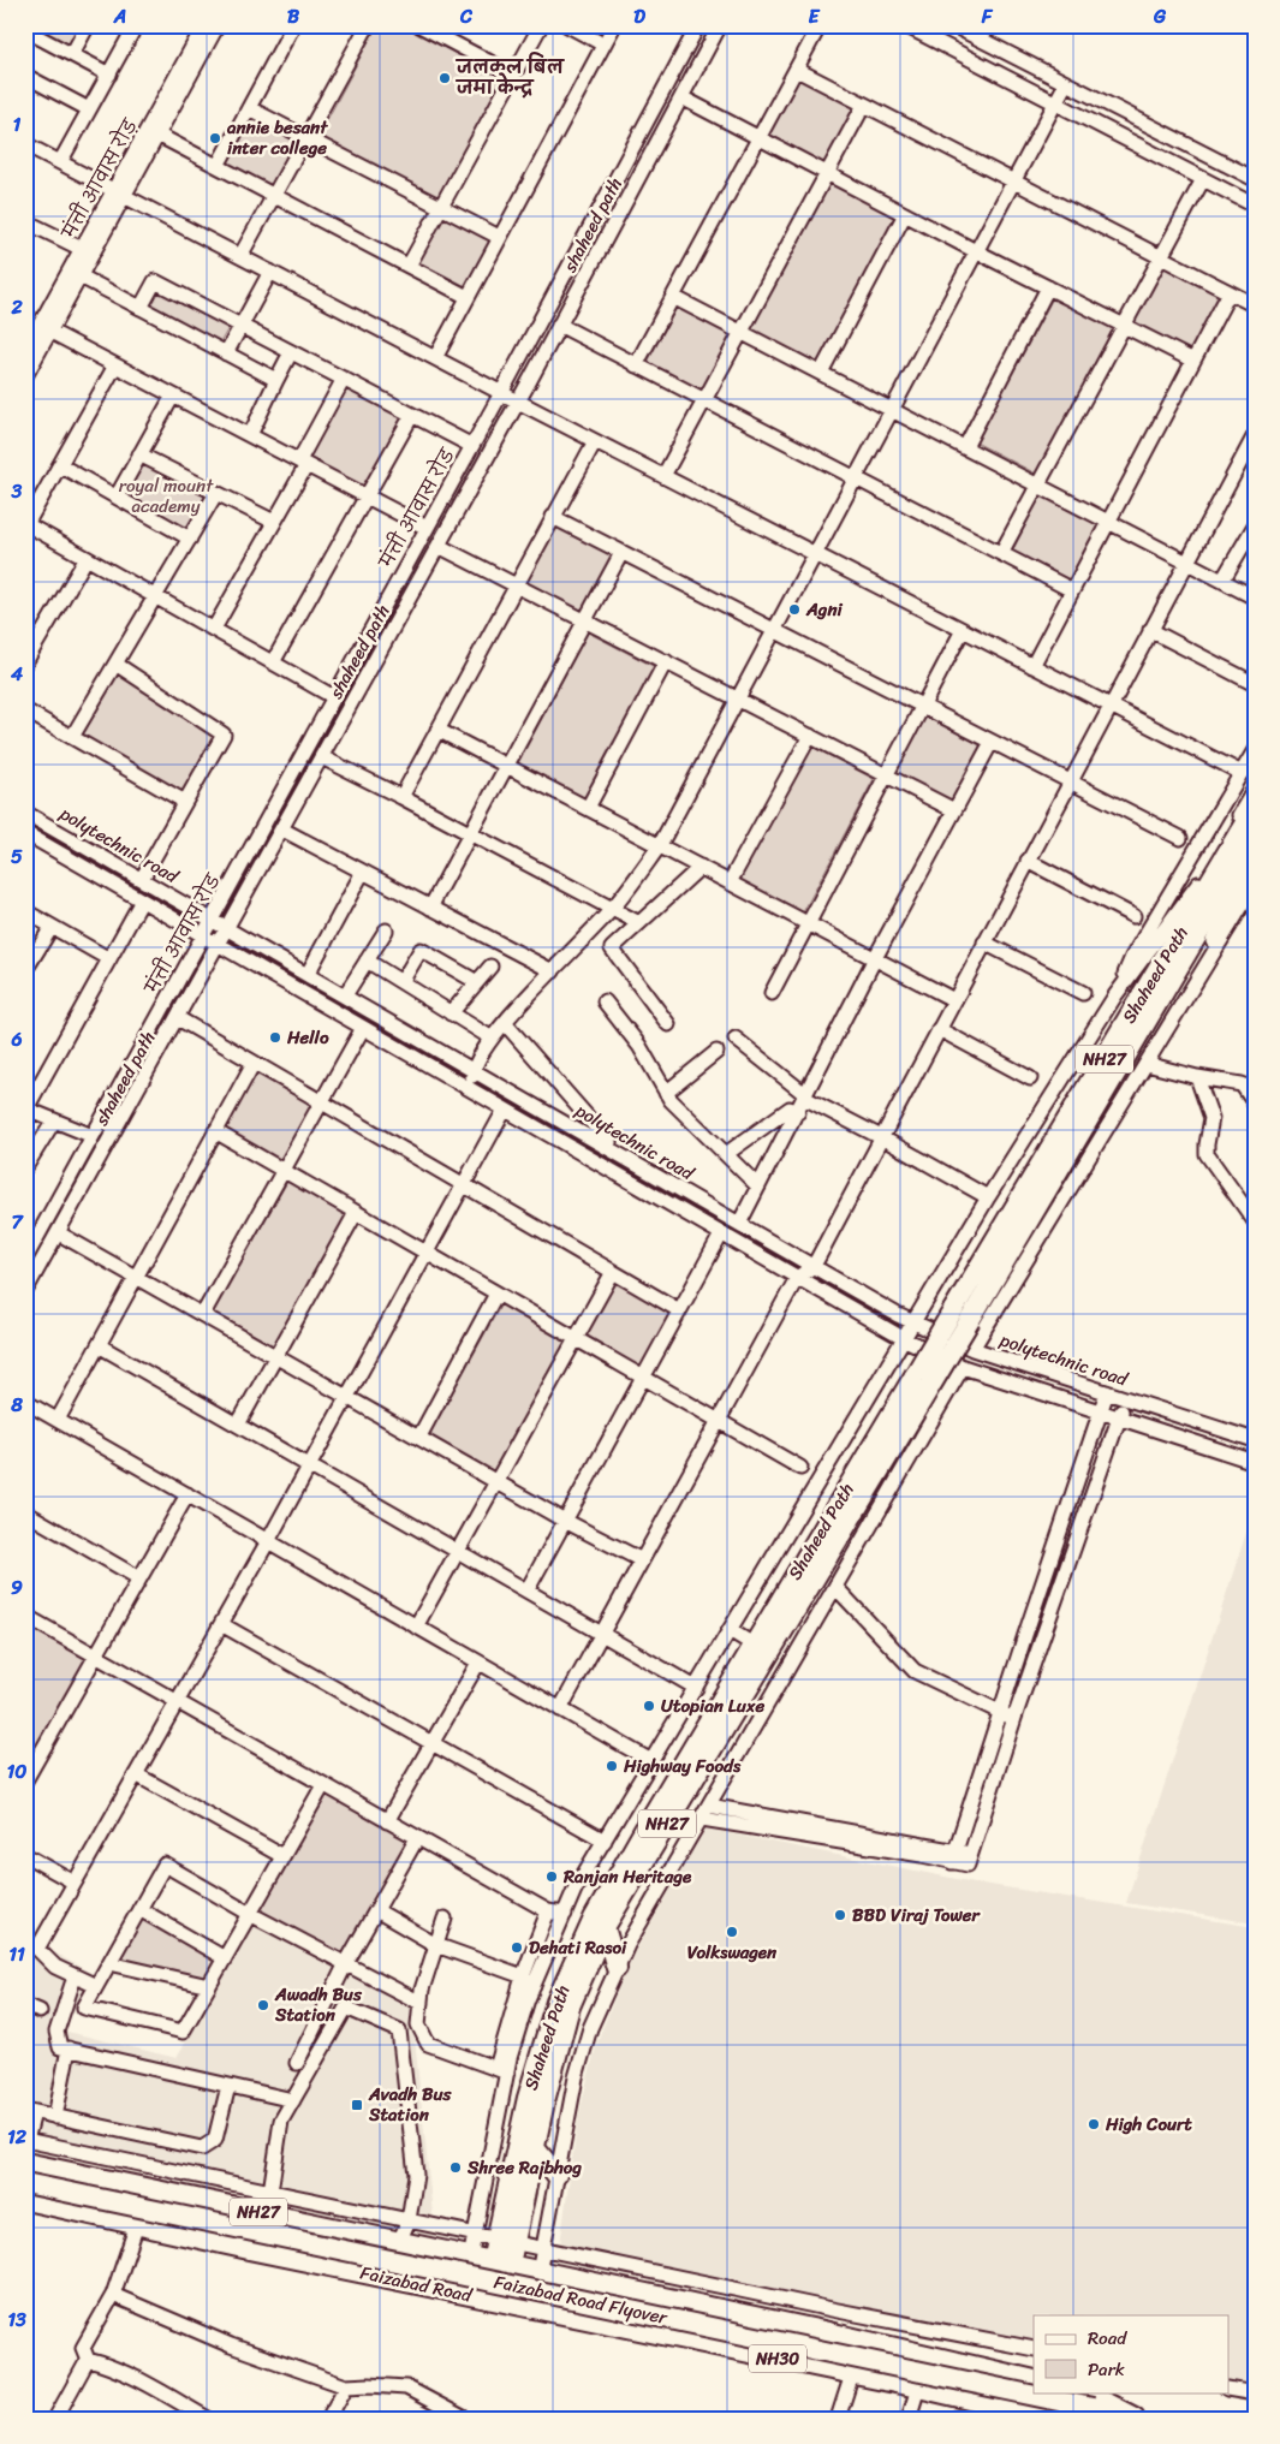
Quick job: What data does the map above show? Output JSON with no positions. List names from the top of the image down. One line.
{"streets":{"highway":["Shaheed Path","NH27","Faizabad Road","Faizabad Road Flyover","NH30"],"street":["मंत्ती आवास रोड़","shaheed path","मंत्ती आवास रोड","polytechnic road"]},"crossings":[["shaheed path","polytechnic road"],["मंत्ती आवास रोड","polytechnic road"],["Shaheed Path","NH27"],["Shaheed Path","Faizabad Road"],["Shaheed Path","NH30"],["NH27","NH30"]],"parks":["royal mount academy"],"places":{"other":["जलकल बिल जमा केन्द्र","annie besant inter college","Agni","Hello","Utopian Luxe","Highway Foods","Ranjan Heritage","BBD Viraj Tower","Volkswagen","Dehati Rasoi","Awadh Bus Station","High Court","Shree Rajbhog"],"transit":["Avadh Bus Station"]},"legend":["Road","Park"],"grid":{"columns":["A","B","C","D","E","F","G"],"rows":["1","2","3","4","5","6","7","8","9","10","11","12","13"]}}
